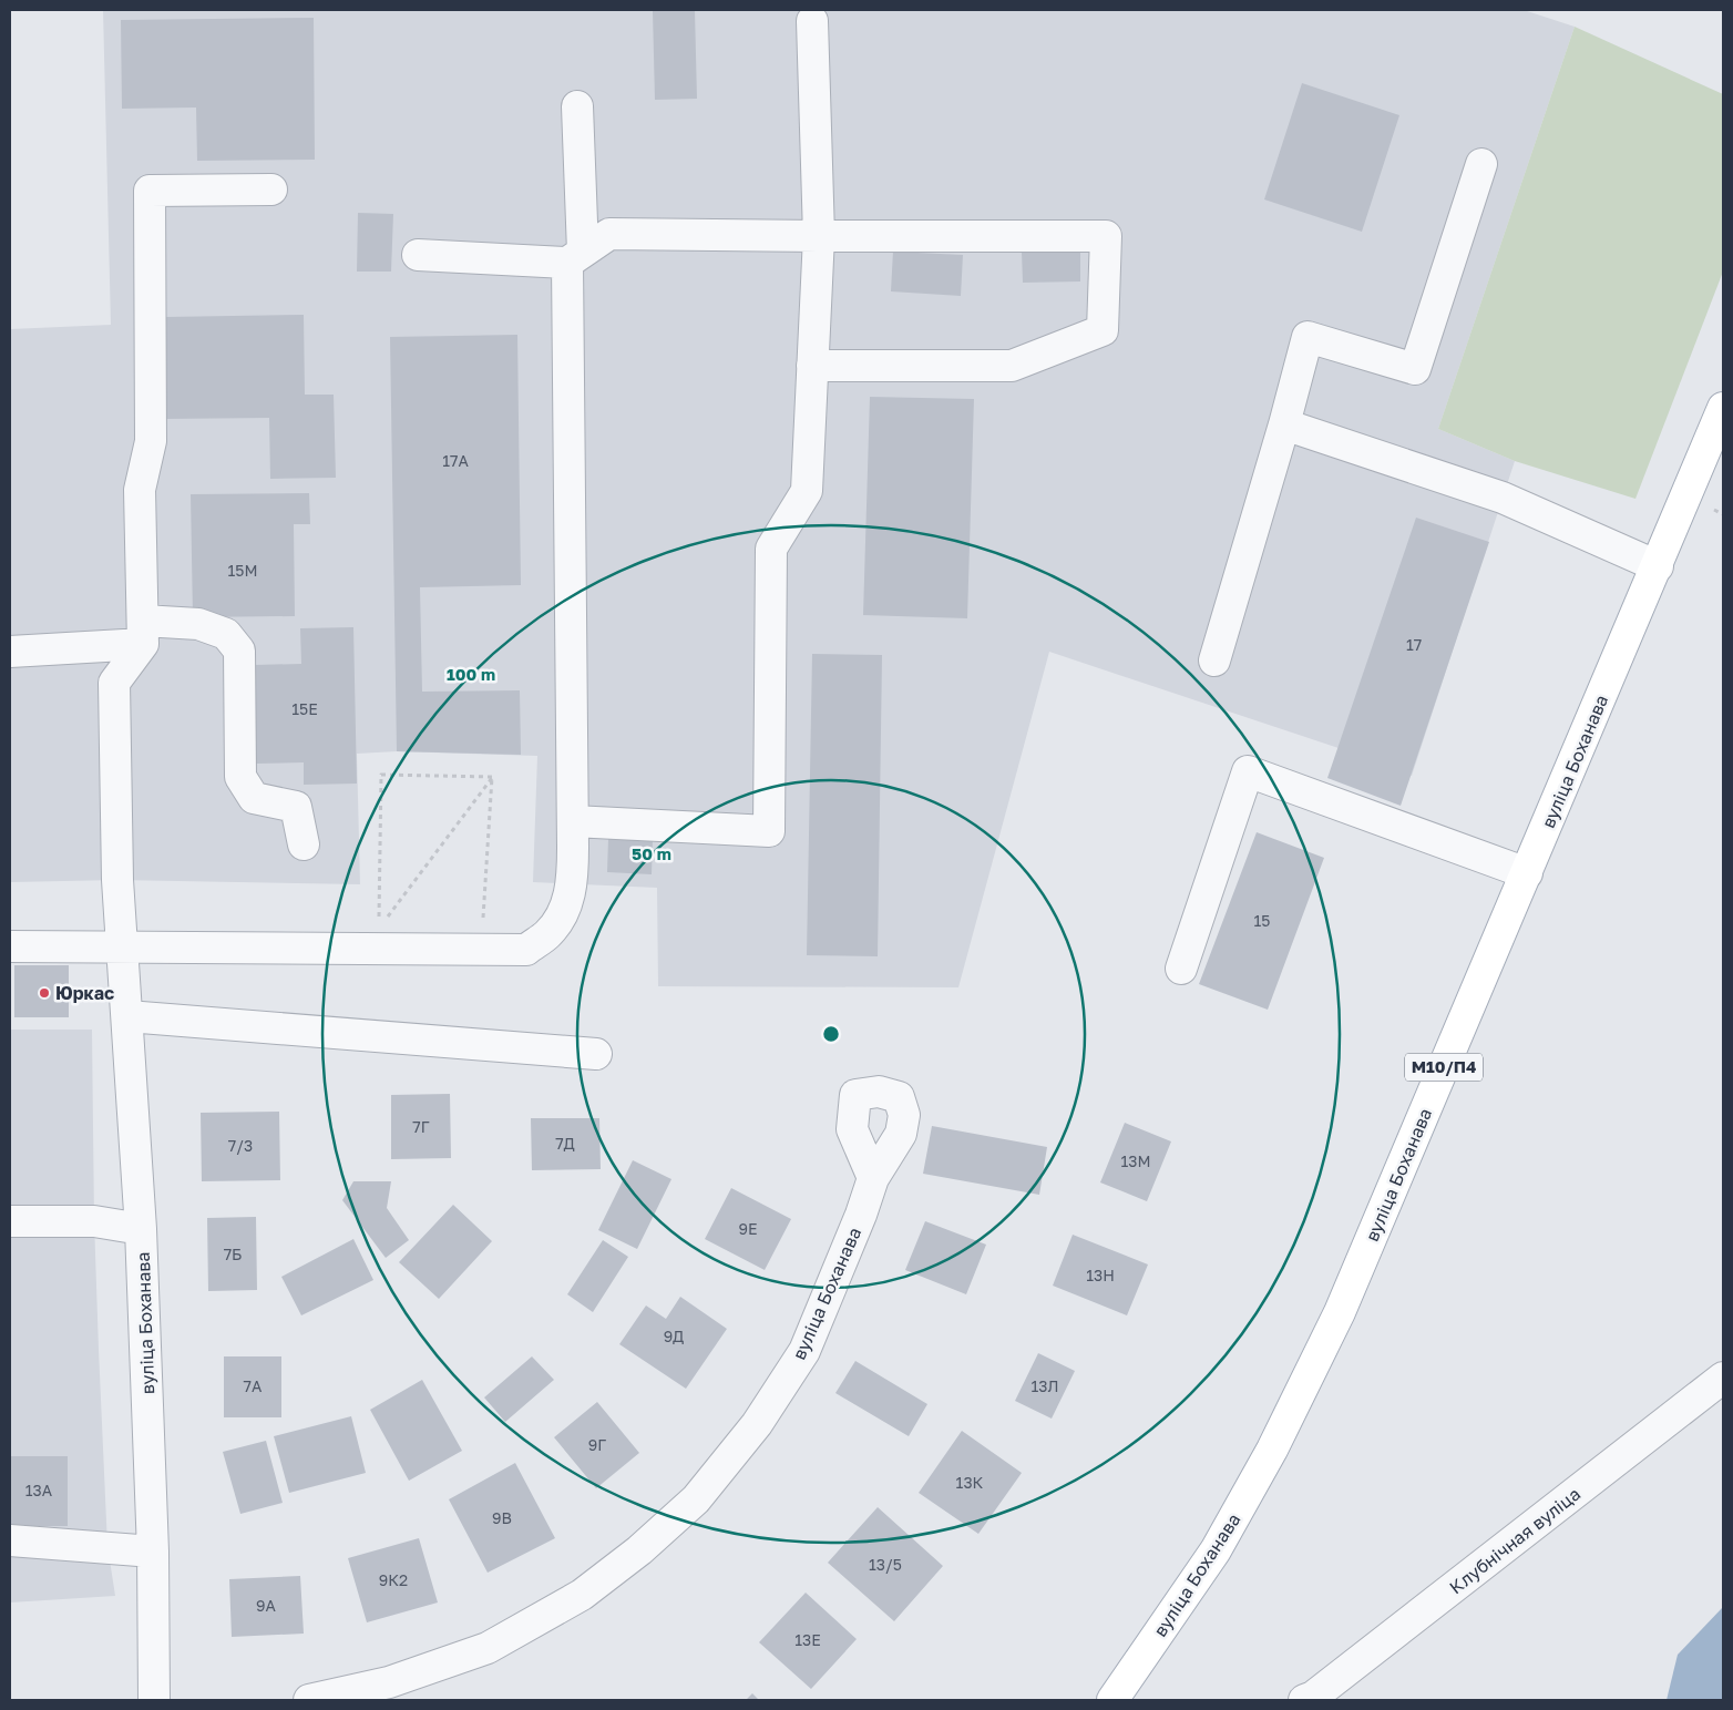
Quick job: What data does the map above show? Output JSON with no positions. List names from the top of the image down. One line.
{"streets":{"main road":["вуліца Боханава","М10/П4"],"street":["Клубнічная вуліца"]},"places":["Юркас"],"house_numbers":["17А","15М","17","15Е","15","7Г","7Д","7/3","13М","9Е","7Б","13Н","9Д","7А","13Л","9Г","13К","13А","9В","13/5","9К2","9А","13Е"],"rings":["100 m","50 m"]}
